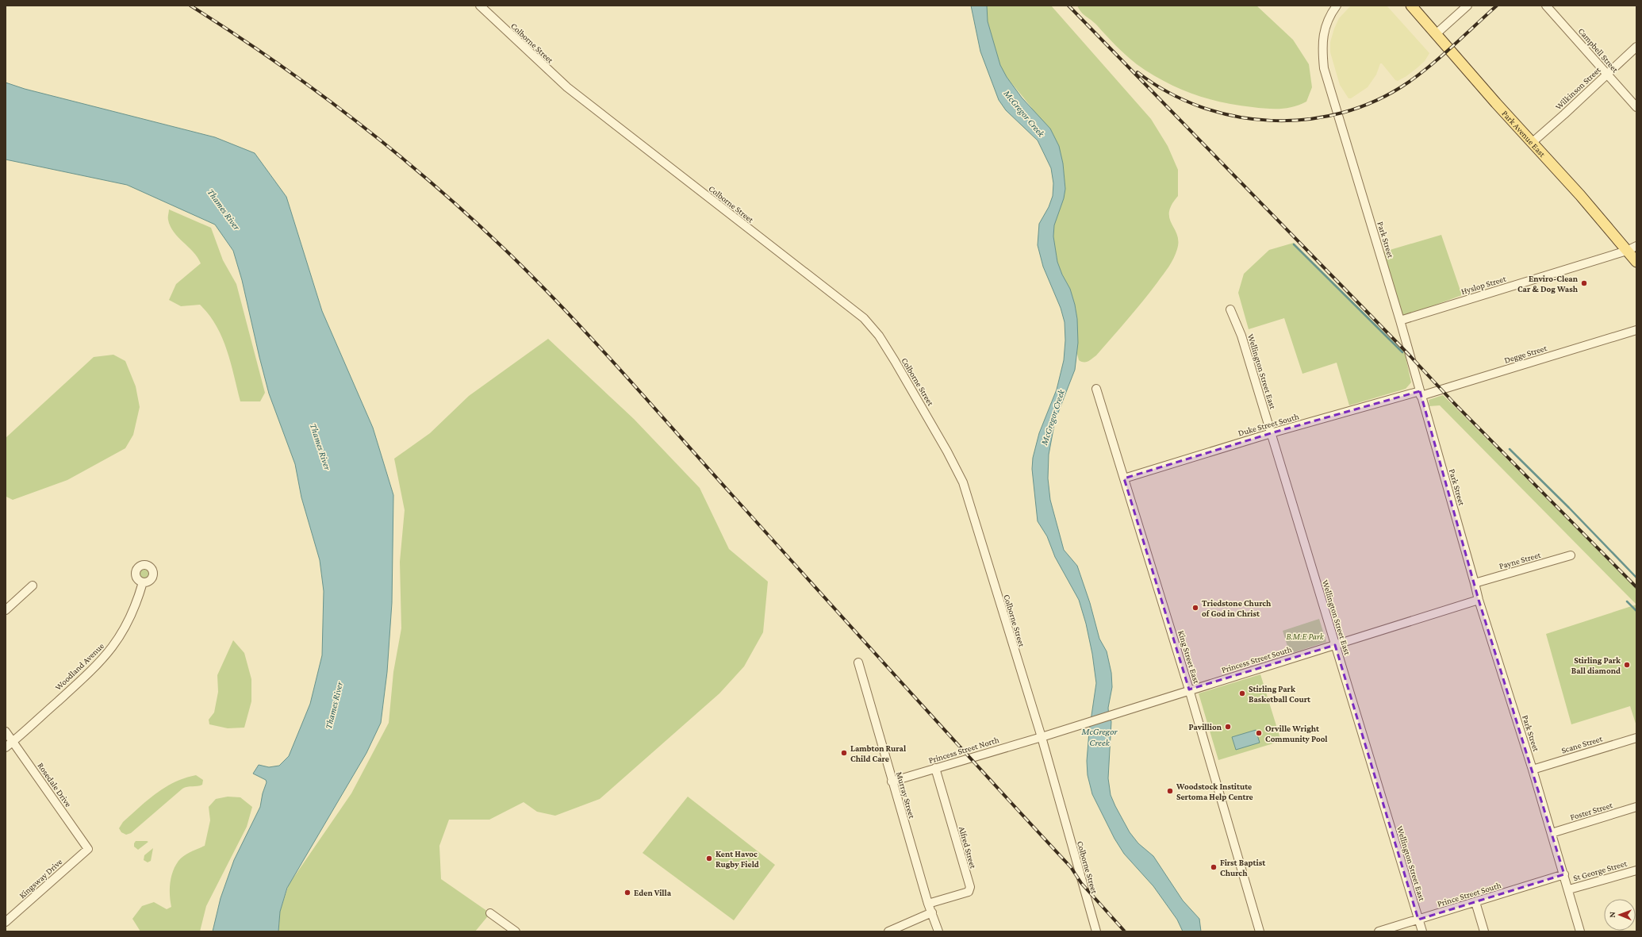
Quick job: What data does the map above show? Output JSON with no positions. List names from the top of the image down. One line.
{"streets":{"main road":["Park Avenue East"],"street":["Colborne Street","Campbell Street","Wilkinson Street","Park Street","Hyslop Street","Degge Street","Wellington Street East","Duke Street South","Payne Street","King Street East","Princess Street South","Woodland Avenue","Scane Street","Princess Street North","Rosedale Drive","Murray Street","Foster Street","Alfred Street","St George Street","Kingsway Drive","Prince Street South"]},"crossings":[["Colborne Street","Princess Street South"],["Colborne Street","Princess Street North"],["Campbell Street","Wilkinson Street"],["Wilkinson Street","Park Avenue East"],["Park Avenue East","Hyslop Street"],["Park Street","Hyslop Street"],["Park Street","Degge Street"],["Park Street","Duke Street South"],["Park Street","Payne Street"],["Park Street","Princess Street South"],["Park Street","Scane Street"],["Park Street","Foster Street"],["Park Street","St George Street"],["Park Street","Prince Street South"],["Degge Street","Duke Street South"],["Wellington Street East","Duke Street South"],["Wellington Street East","Princess Street South"],["Wellington Street East","Prince Street South"],["Duke Street South","King Street East"],["King Street East","Princess Street South"],["Princess Street South","Princess Street North"],["Woodland Avenue","Rosedale Drive"],["Princess Street North","Murray Street"],["Princess Street North","Alfred Street"],["Rosedale Drive","Kingsway Drive"],["Murray Street","Alfred Street"]],"water":["McGregor Creek","Thames River"],"parks":["B.M.E Park"],"places":["Enviro-Clean Car & Dog Wash","Triedstone Church of God in Christ","Stirling Park Ball diamond","Stirling Park Basketball Court","Pavillion","Orville Wright Community Pool","Lambton Rural Child Care","Woodstock Institute Sertoma Help Centre","Kent Havoc Rugby Field","First Baptist Church","Eden Villa"],"north":"left"}
